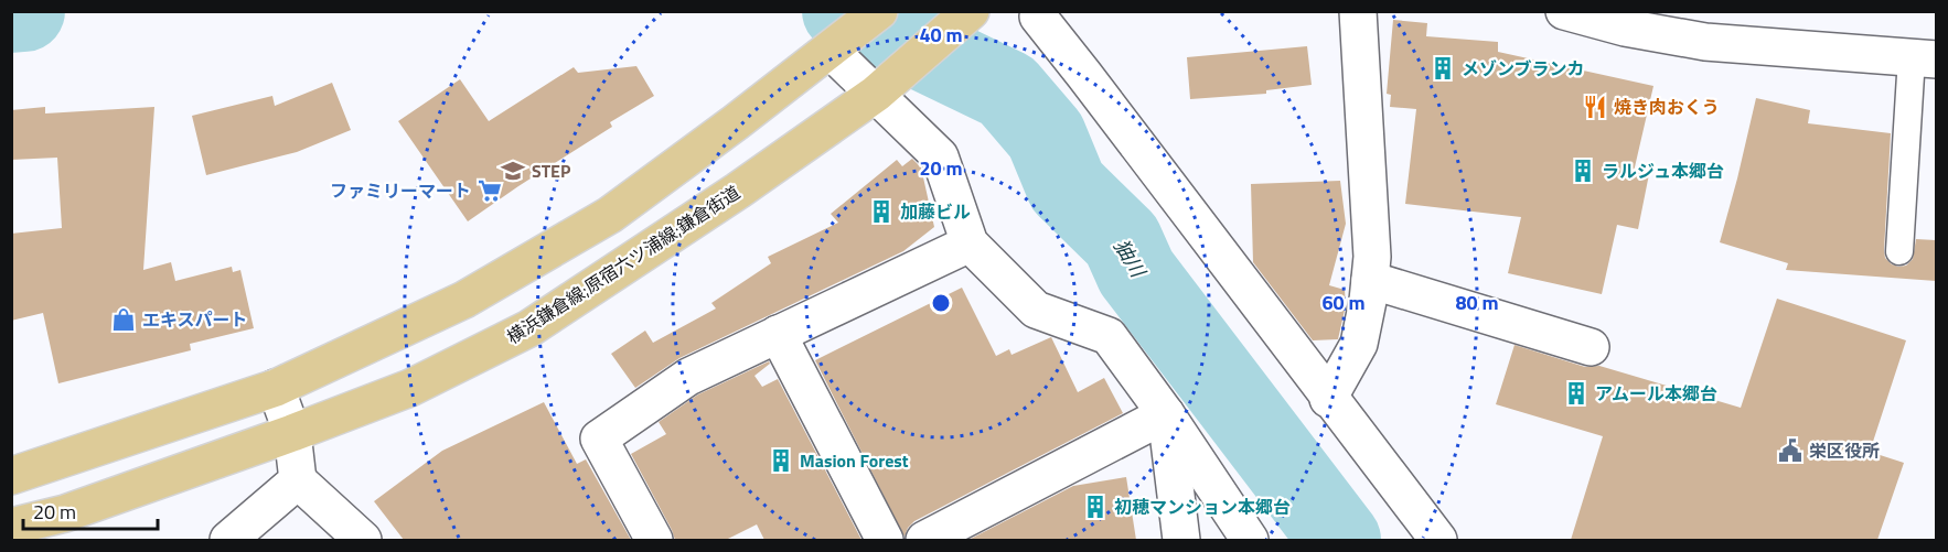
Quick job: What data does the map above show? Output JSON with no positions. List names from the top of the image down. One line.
{"streets":{"main road":["横浜鎌倉線;原宿六ツ浦線;鎌倉街道"]},"water":["㹨川"],"places":{"building":["メゾンブランカ","ラルジュ本郷台","加藤ビル","アムール本郷台","Masion Forest","初穂マンション本郷台"],"restaurant":["焼き肉おくう"],"school or university":["STEP"],"supermarket":["ファミリーマート"],"shop":["エキスパート"],"public building":["栄区役所"]},"scale_bar":"20 m","rings":["40 m","20 m","60 m","80 m"]}
